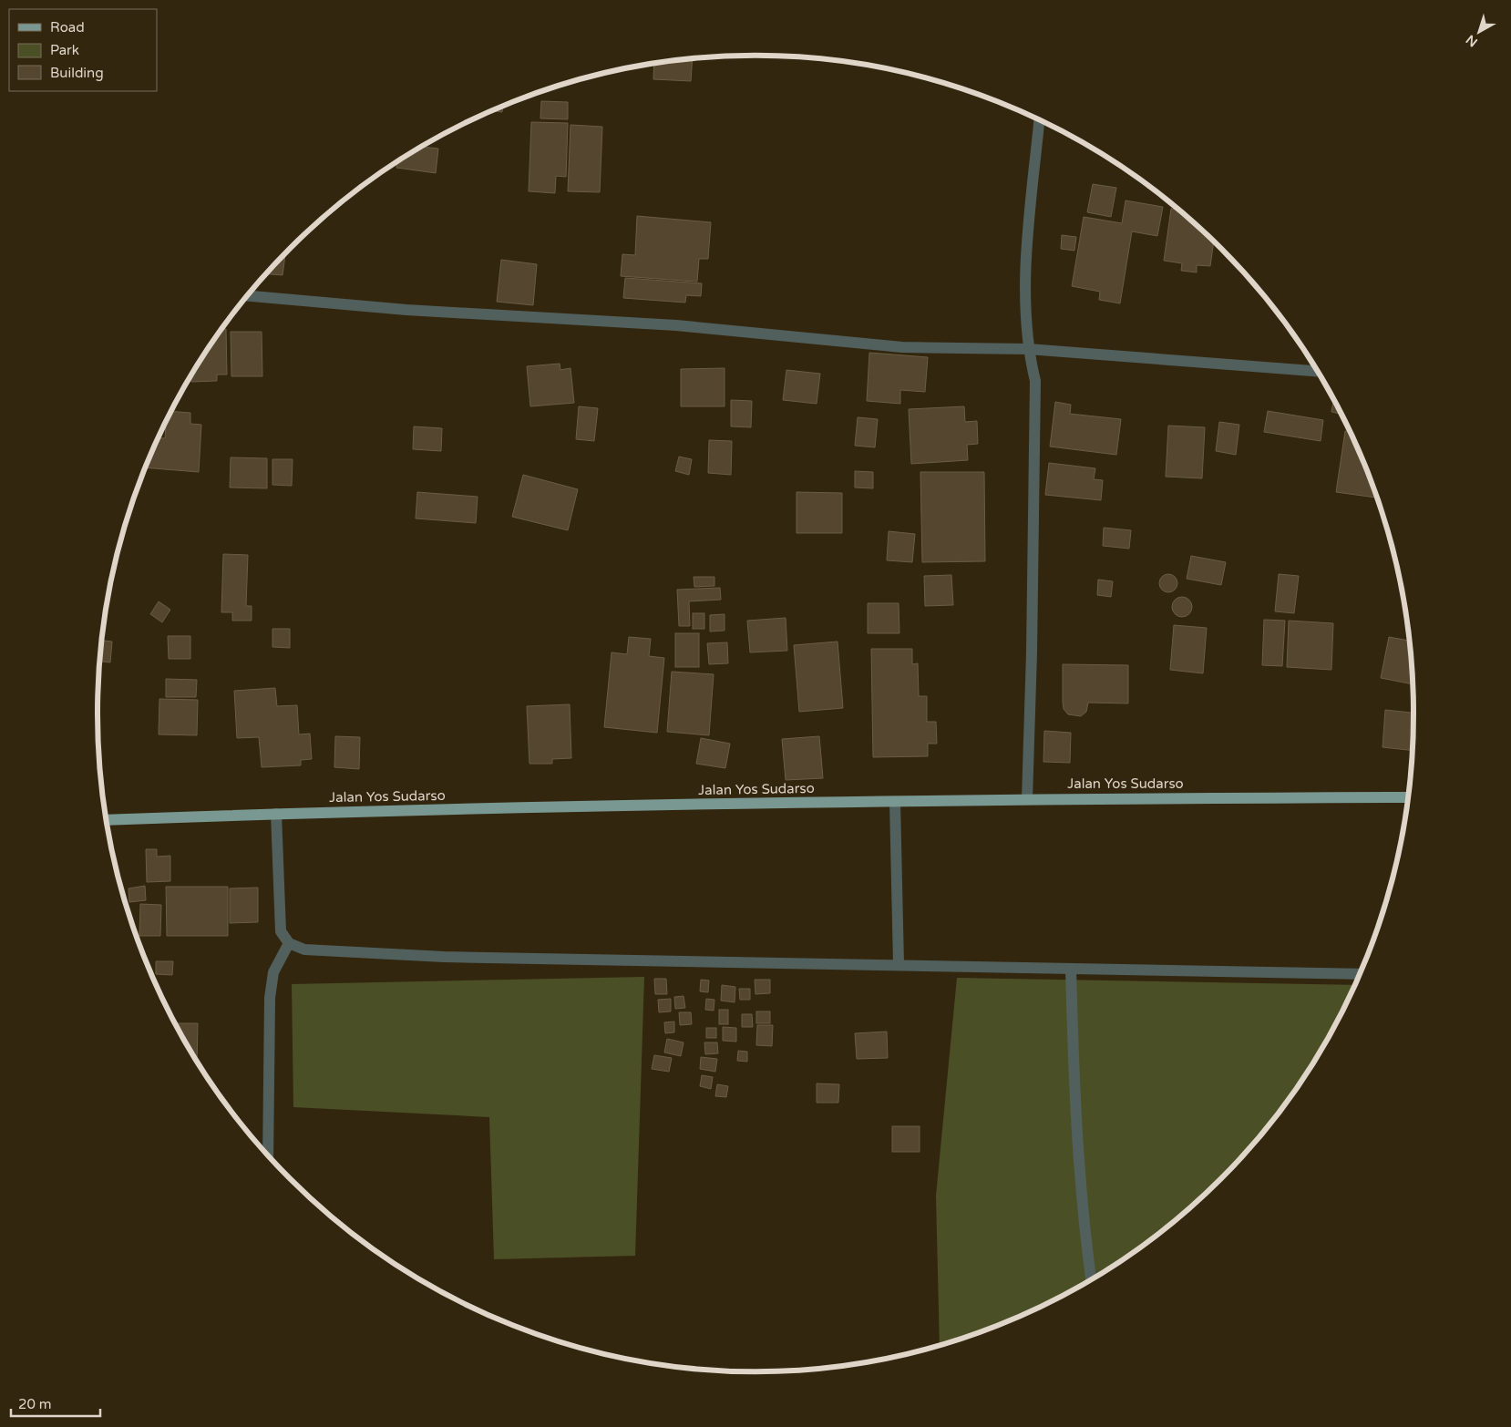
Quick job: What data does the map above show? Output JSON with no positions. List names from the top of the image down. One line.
{"streets":{"main road":["Jalan Yos Sudarso"]},"legend":["Road","Park","Building"],"scale_bar":"20 m","north":"bottom left"}
